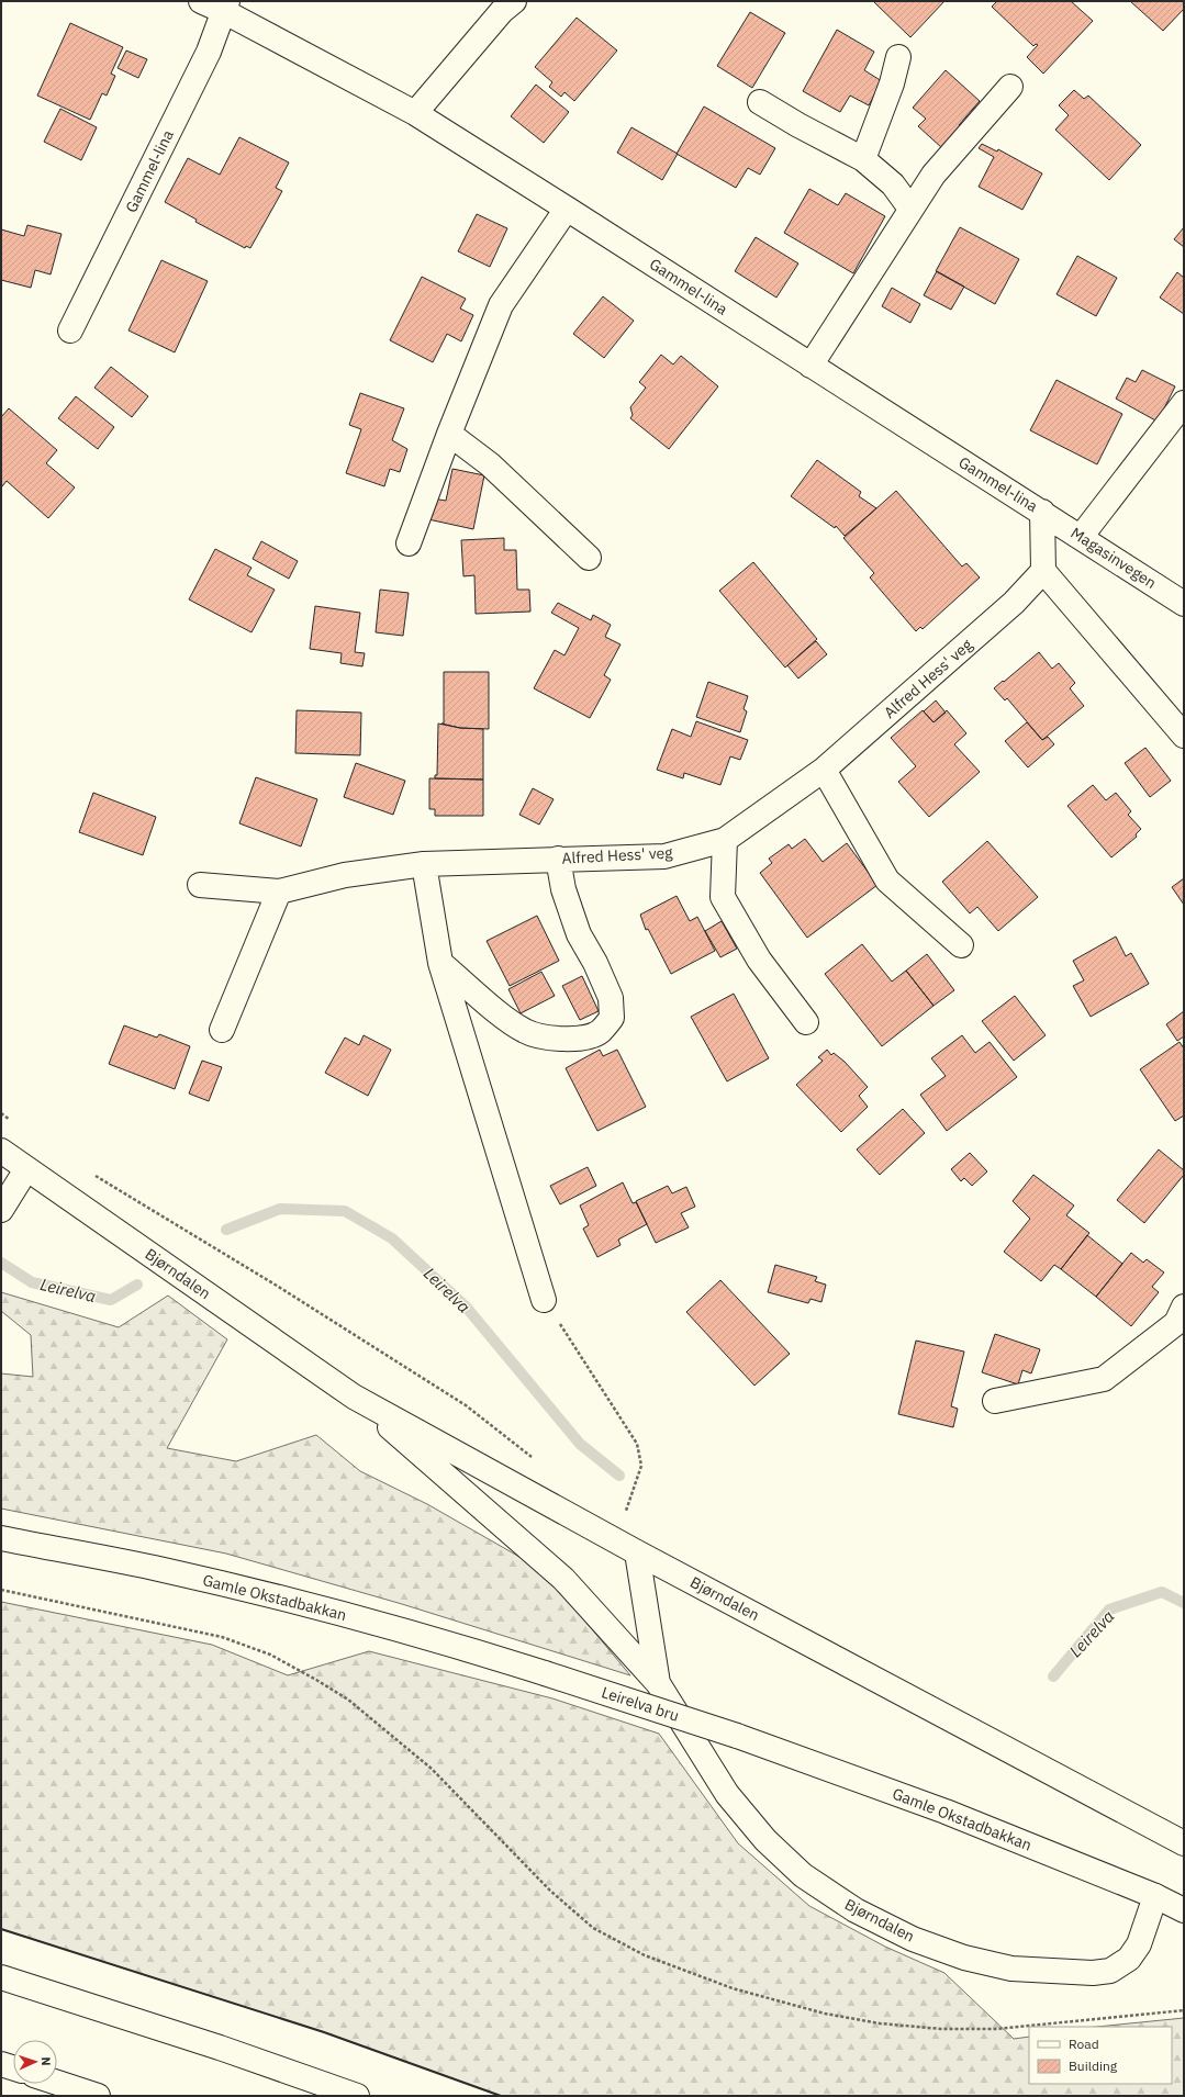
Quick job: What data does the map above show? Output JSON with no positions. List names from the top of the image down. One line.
{"streets":{"main road":["Gammel-lina","Magasinvegen","Alfred Hess' veg","Bjørndalen","Gamle Okstadbakkan","Leirelva bru"]},"crossings":[["Gammel-lina","Magasinvegen"],["Gammel-lina","Alfred Hess' veg"],["Bjørndalen","Gamle Okstadbakkan"],["Gamle Okstadbakkan","Leirelva bru"]],"water":["Leirelva"],"legend":["Road","Building"],"north":"right"}
